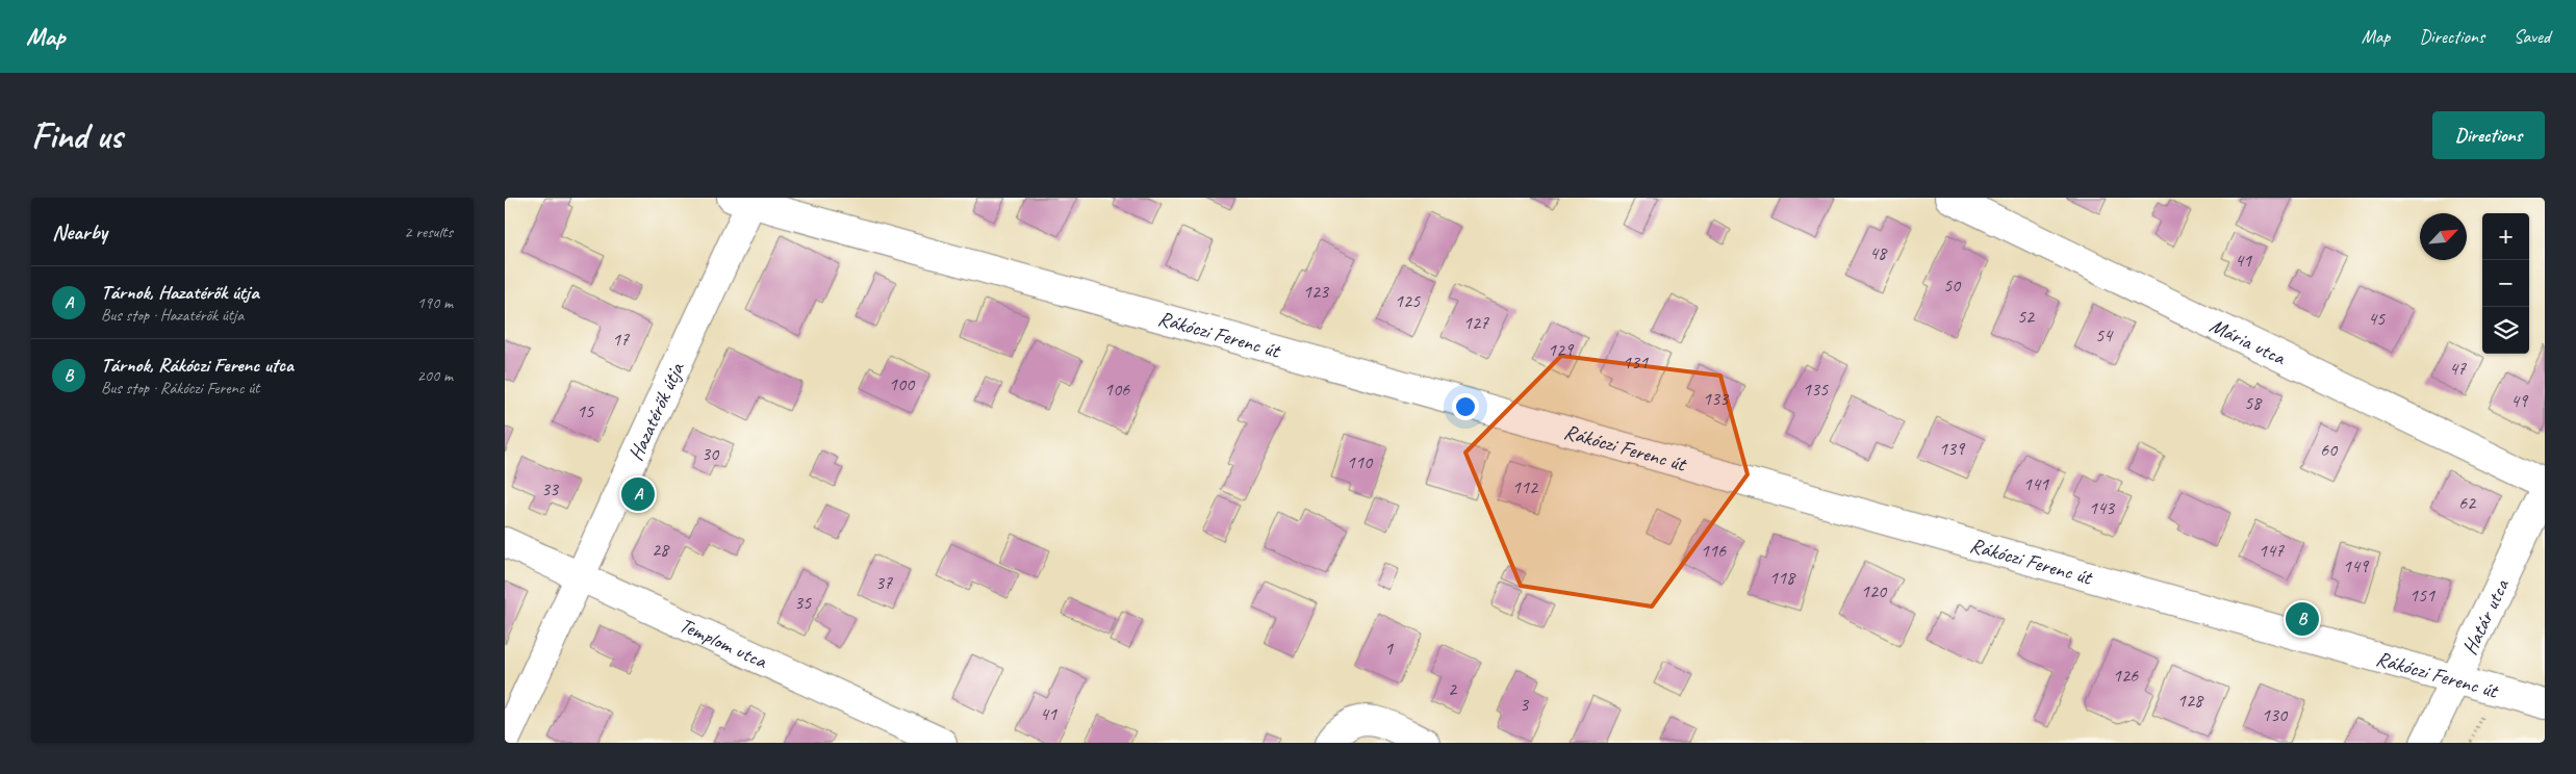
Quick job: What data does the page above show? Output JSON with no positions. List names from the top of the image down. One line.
{"streets":{"street":["Rákóczi Ferenc út","Mária utca","Hazatérők útja","Határ utca","Templom utca"]},"crossings":[["Rákóczi Ferenc út","Hazatérők útja"],["Rákóczi Ferenc út","Határ utca"],["Hazatérők útja","Templom utca"]],"house_numbers":["48","41","50","123","125","52","45","127","54","17","129","131","47","100","106","135","133","49","58","15","139","60","30","110","141","112","33","62","143","28","116","147","149","118","37","120","151","35","1","126","2","128","3","41","130"],"north":"top right","page":{"header":"Map","nav":["Map","Directions","Saved"],"buttons":"Directions","title":"Find us","heading":["Nearby","2 results"],"map_buttons":["+","−"],"list":[{"mark":"A","name":"Tárnok, Hazatérők útja","note":"Bus stop · Hazatérők útja","value":"190 m"},{"mark":"B","name":"Tárnok, Rákóczi Ferenc utca","note":"Bus stop · Rákóczi Ferenc út","value":"200 m"}],"pins":["A","B"]}}
